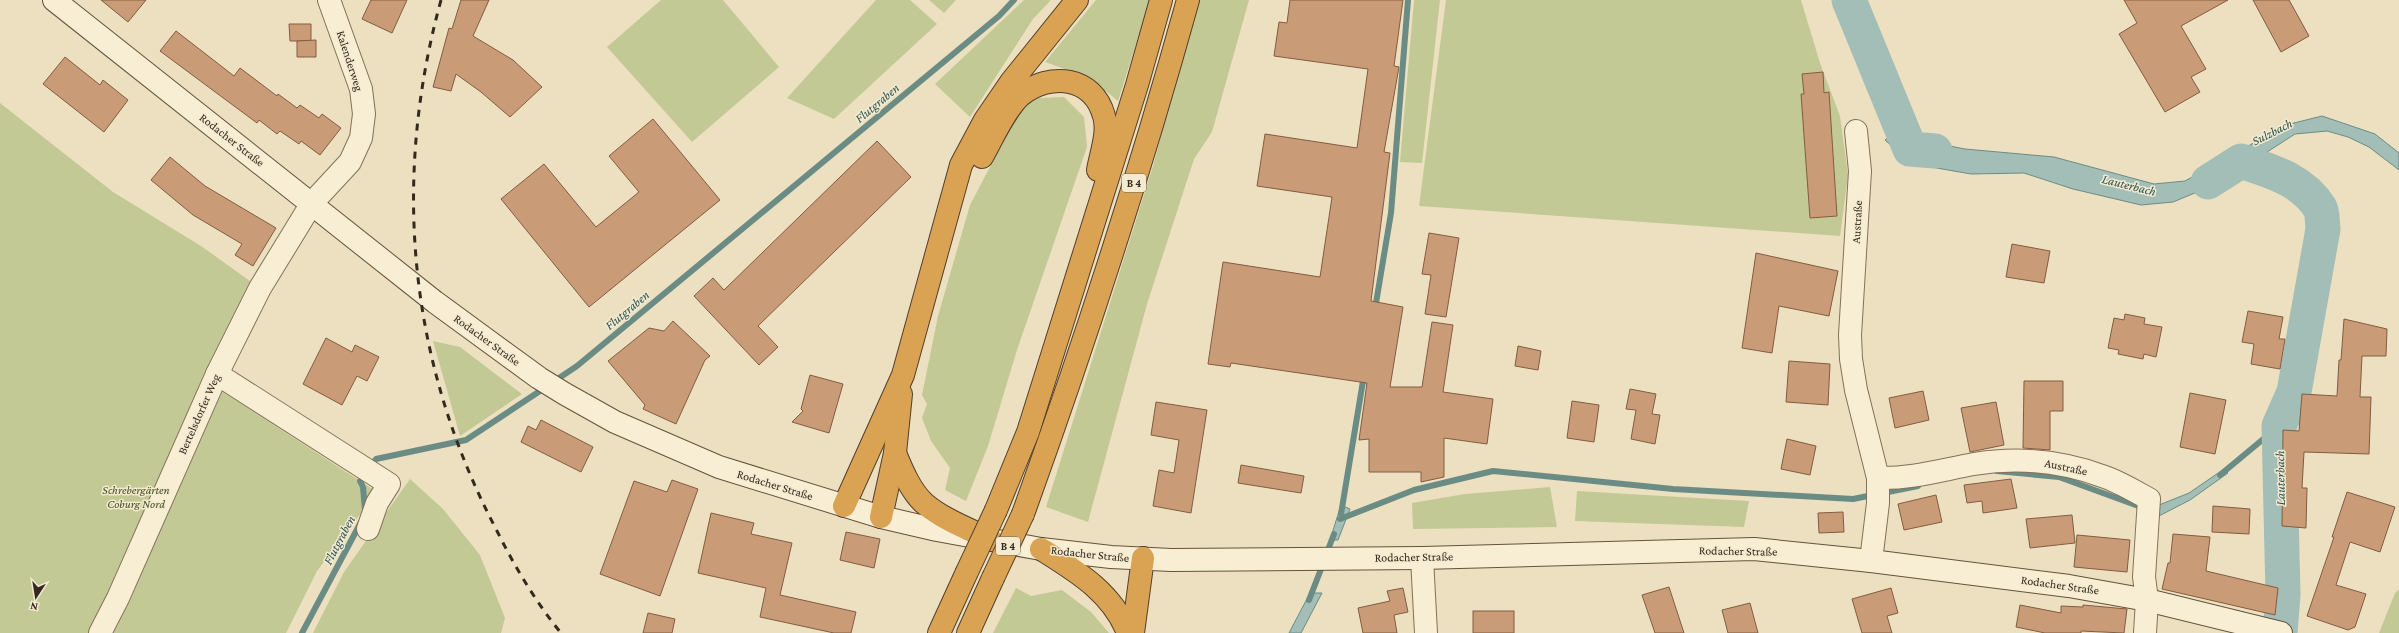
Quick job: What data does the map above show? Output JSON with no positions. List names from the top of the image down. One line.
{"streets":{"highway":["B 4"],"street":["Kalenderweg","Rodacher Straße","Austraße","Bertelsdorfer Weg"]},"crossings":[["Kalenderweg","Rodacher Straße"],["Kalenderweg","Bertelsdorfer Weg"],["Rodacher Straße","Austraße"],["Rodacher Straße","Bertelsdorfer Weg"]],"water":["Flutgraben","Sulzbach","Lauterbach"],"parks":["Schrebergärten Coburg Nord"],"north":"bottom"}
